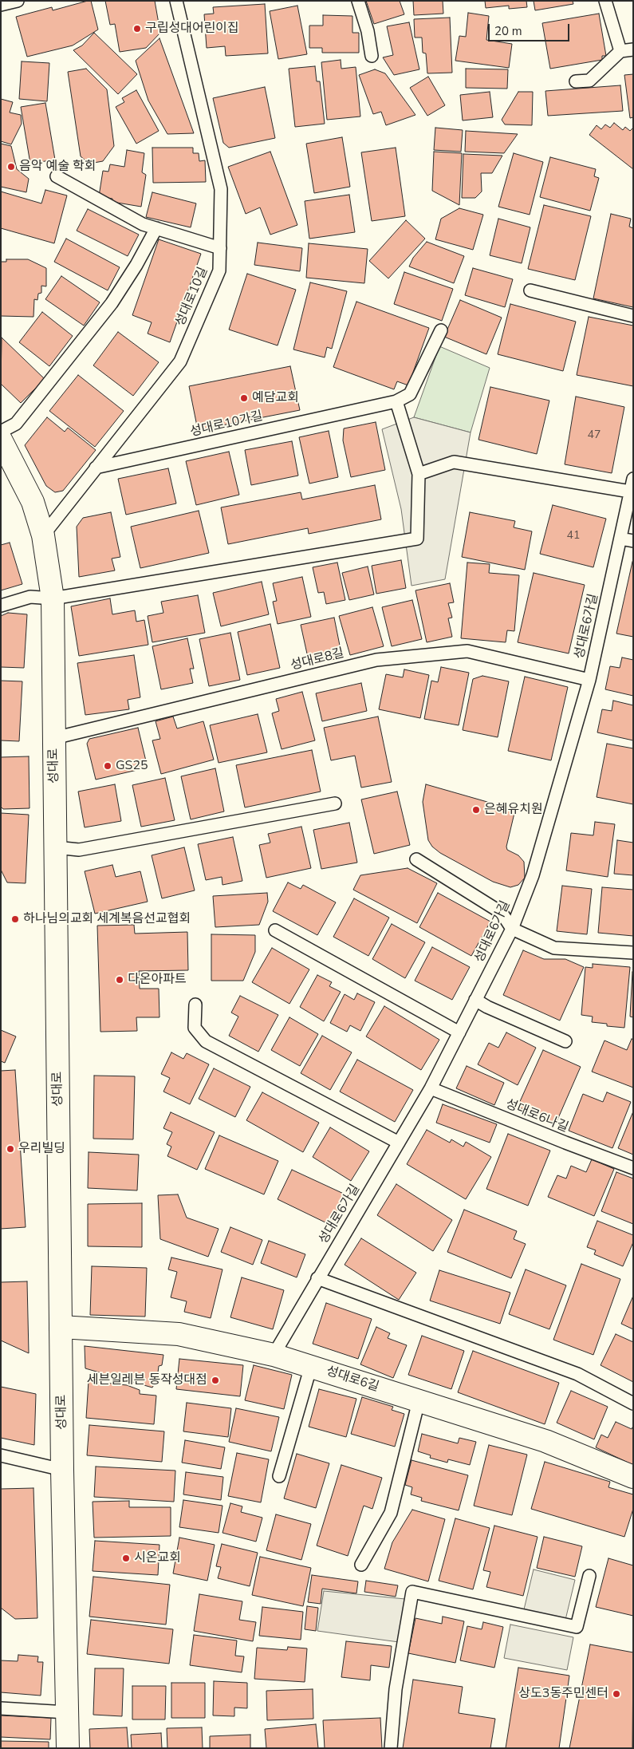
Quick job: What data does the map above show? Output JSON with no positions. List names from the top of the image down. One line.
{"streets":{"street":["성대로","성대로6길"],"lane":["성대로10길","성대로10가길","성대로6가길","성대로8길","성대로6나길"]},"crossings":[["성대로10길","성대로10가길"],["성대로10길","성대로"],["성대로6가길","성대로8길"],["성대로6가길","성대로6나길"],["성대로6가길","성대로6길"],["성대로8길","성대로"],["성대로","성대로6길"]],"places":["구립성대어린이집","음악 예술 학회","예담교회","GS25","은혜유치원","하나님의교회 세계복음선교협회","다온아파트","우리빌딩","세븐일레븐 동작성대점","시온교회","상도3동주민센터"],"house_numbers":["47","41"],"scale_bar":"20 m"}
